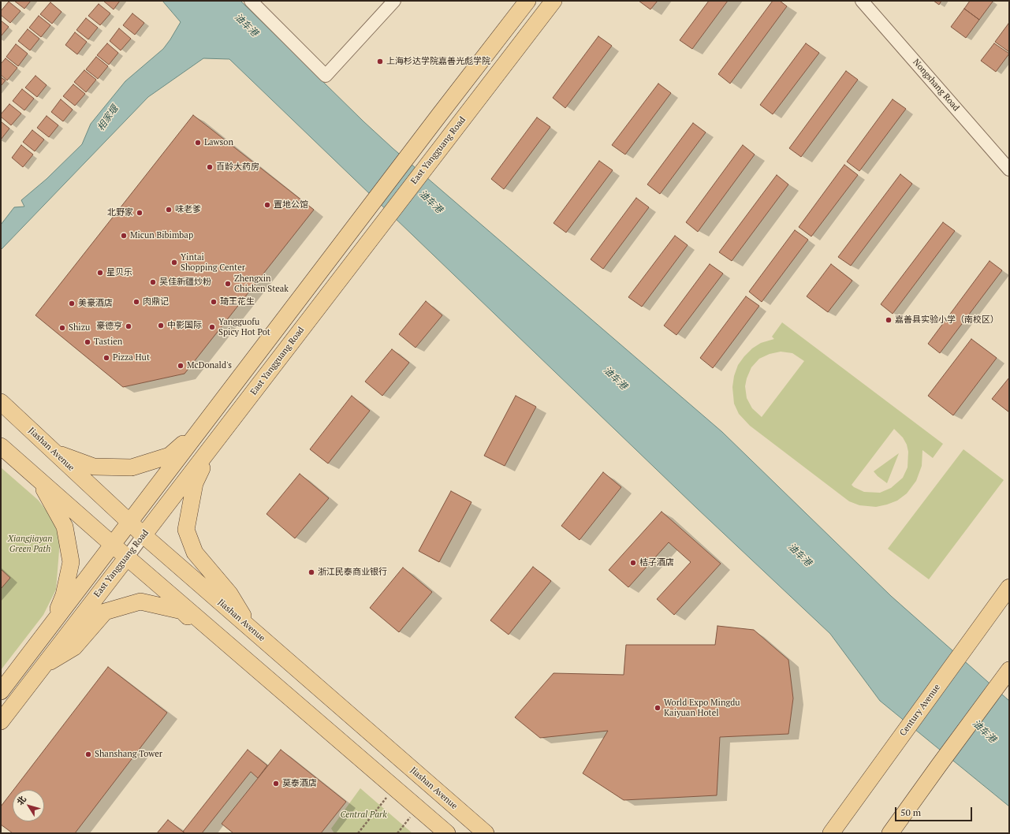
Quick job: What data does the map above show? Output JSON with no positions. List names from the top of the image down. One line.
{"streets":{"main road":["East Yangguang Road","Jiashan Avenue","Century Avenue"],"street":["Nongshang Road"]},"crossings":[["East Yangguang Road","Jiashan Avenue"]],"water":["油车港","相家堰"],"parks":["Xiangjiayan Green Path","Central Park"],"places":["上海杉达学院嘉善光彪学院","Lawson","百龄大药房","置地公馆","味老爹","北野家","Micun Bibimbap","Yintai Shopping Center","星贝乐","吴佳新疆炒粉","Zhengxin Chicken Steak","肉鼎记","琦王花生","美豪酒店","嘉善县实验小学（南校区）","中影国际","豪德亨","Yangguofu Spicy Hot Pot","Shizu","Tastien","Pizza Hut","McDonald's","桔子酒店","浙江民泰商业银行","World Expo Mingdu Kaiyuan Hotel","Shanshang Tower","莫泰酒店"],"scale_bar":"50 m","north":"top left"}
